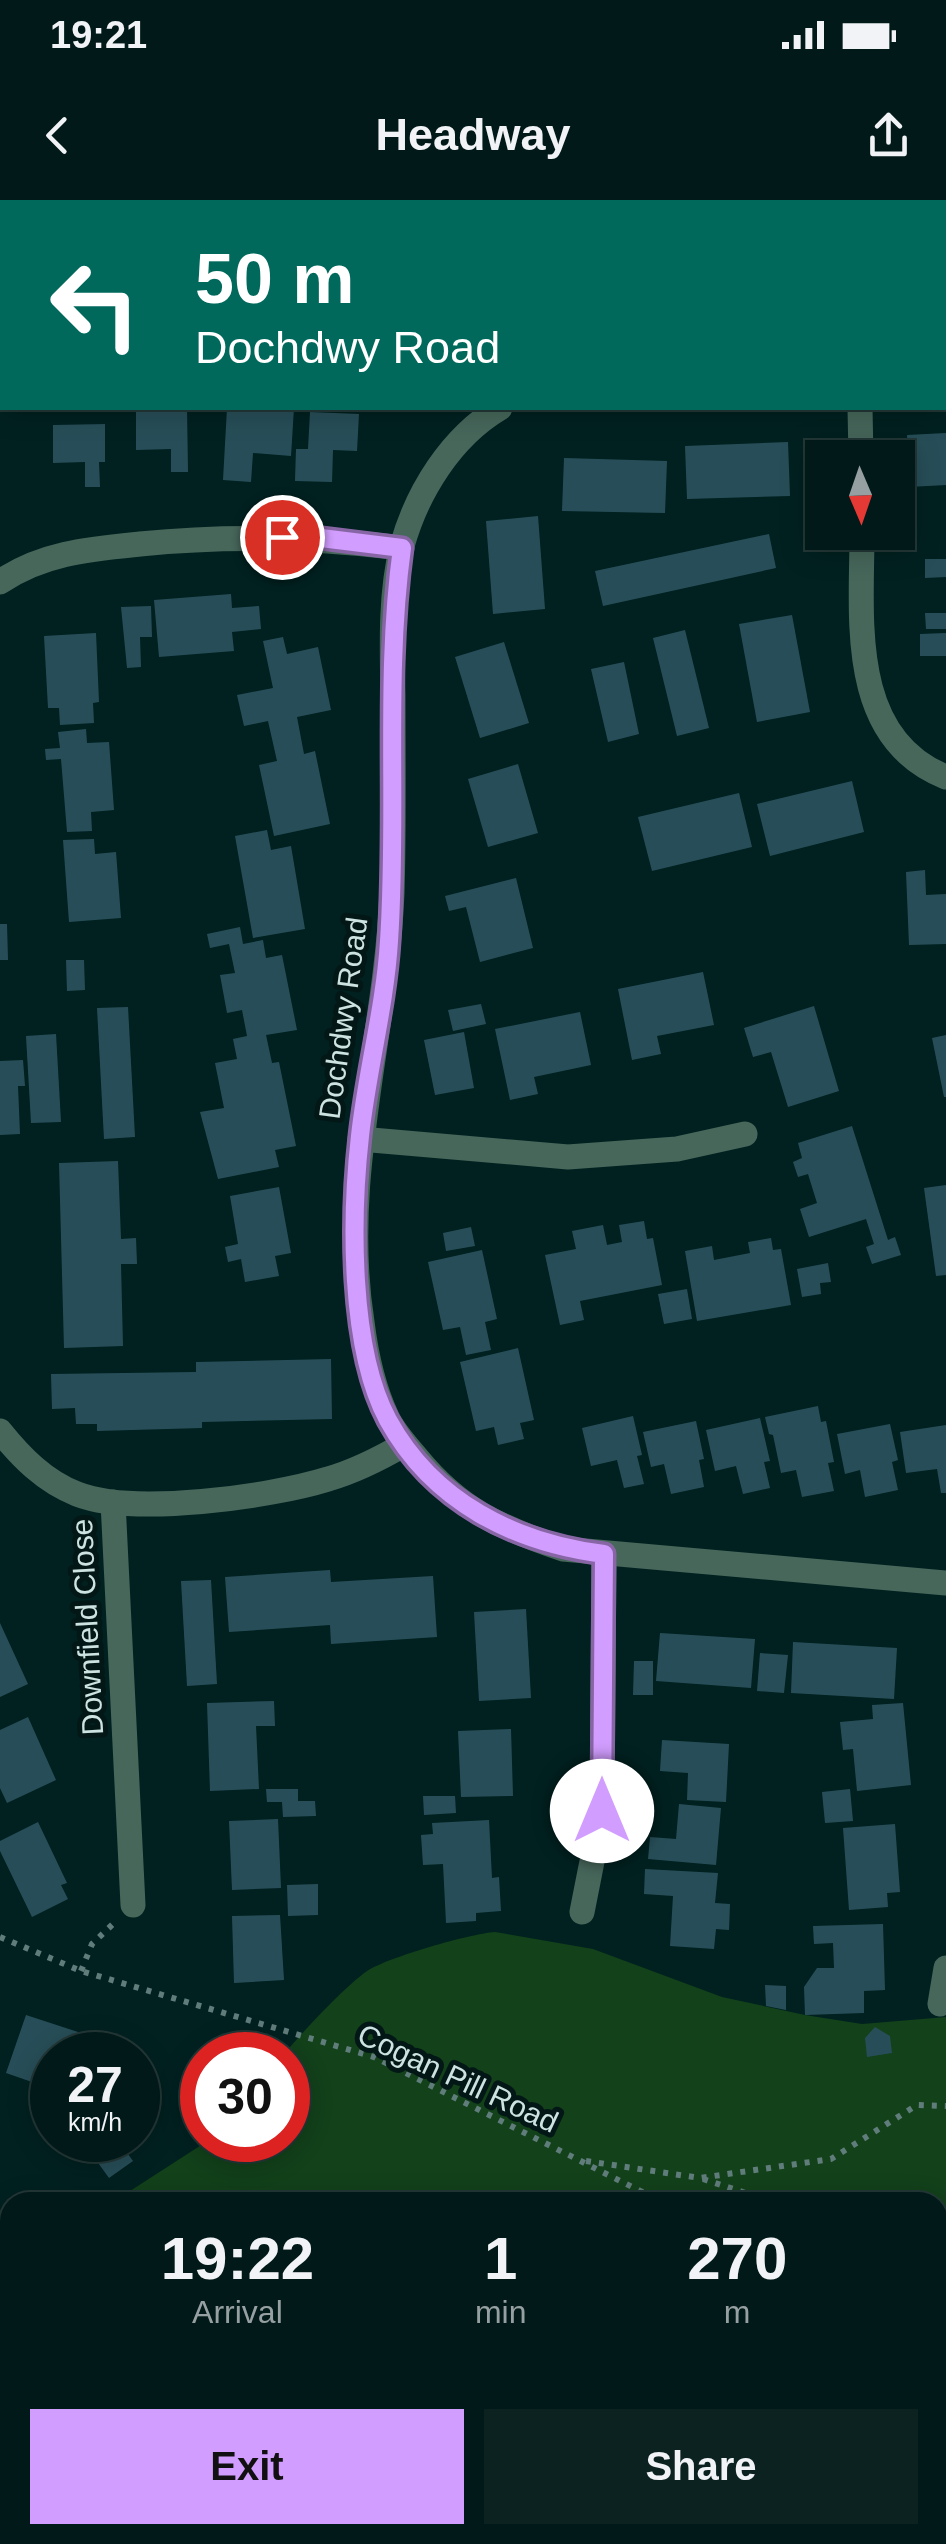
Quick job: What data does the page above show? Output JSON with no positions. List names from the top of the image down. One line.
{"streets":{"street":["Dochdwy Road","Downfield Close"],"path":["Cogan Pill Road"]},"north":"bottom","page":{"status":"19:21","header":"Headway","turn":["50 m","Dochdwy Road"],"speed":"27 km/h","limit":"30","eta":["19:22","Arrival","1","min","270","m"],"buttons":["Exit","Share"]}}
